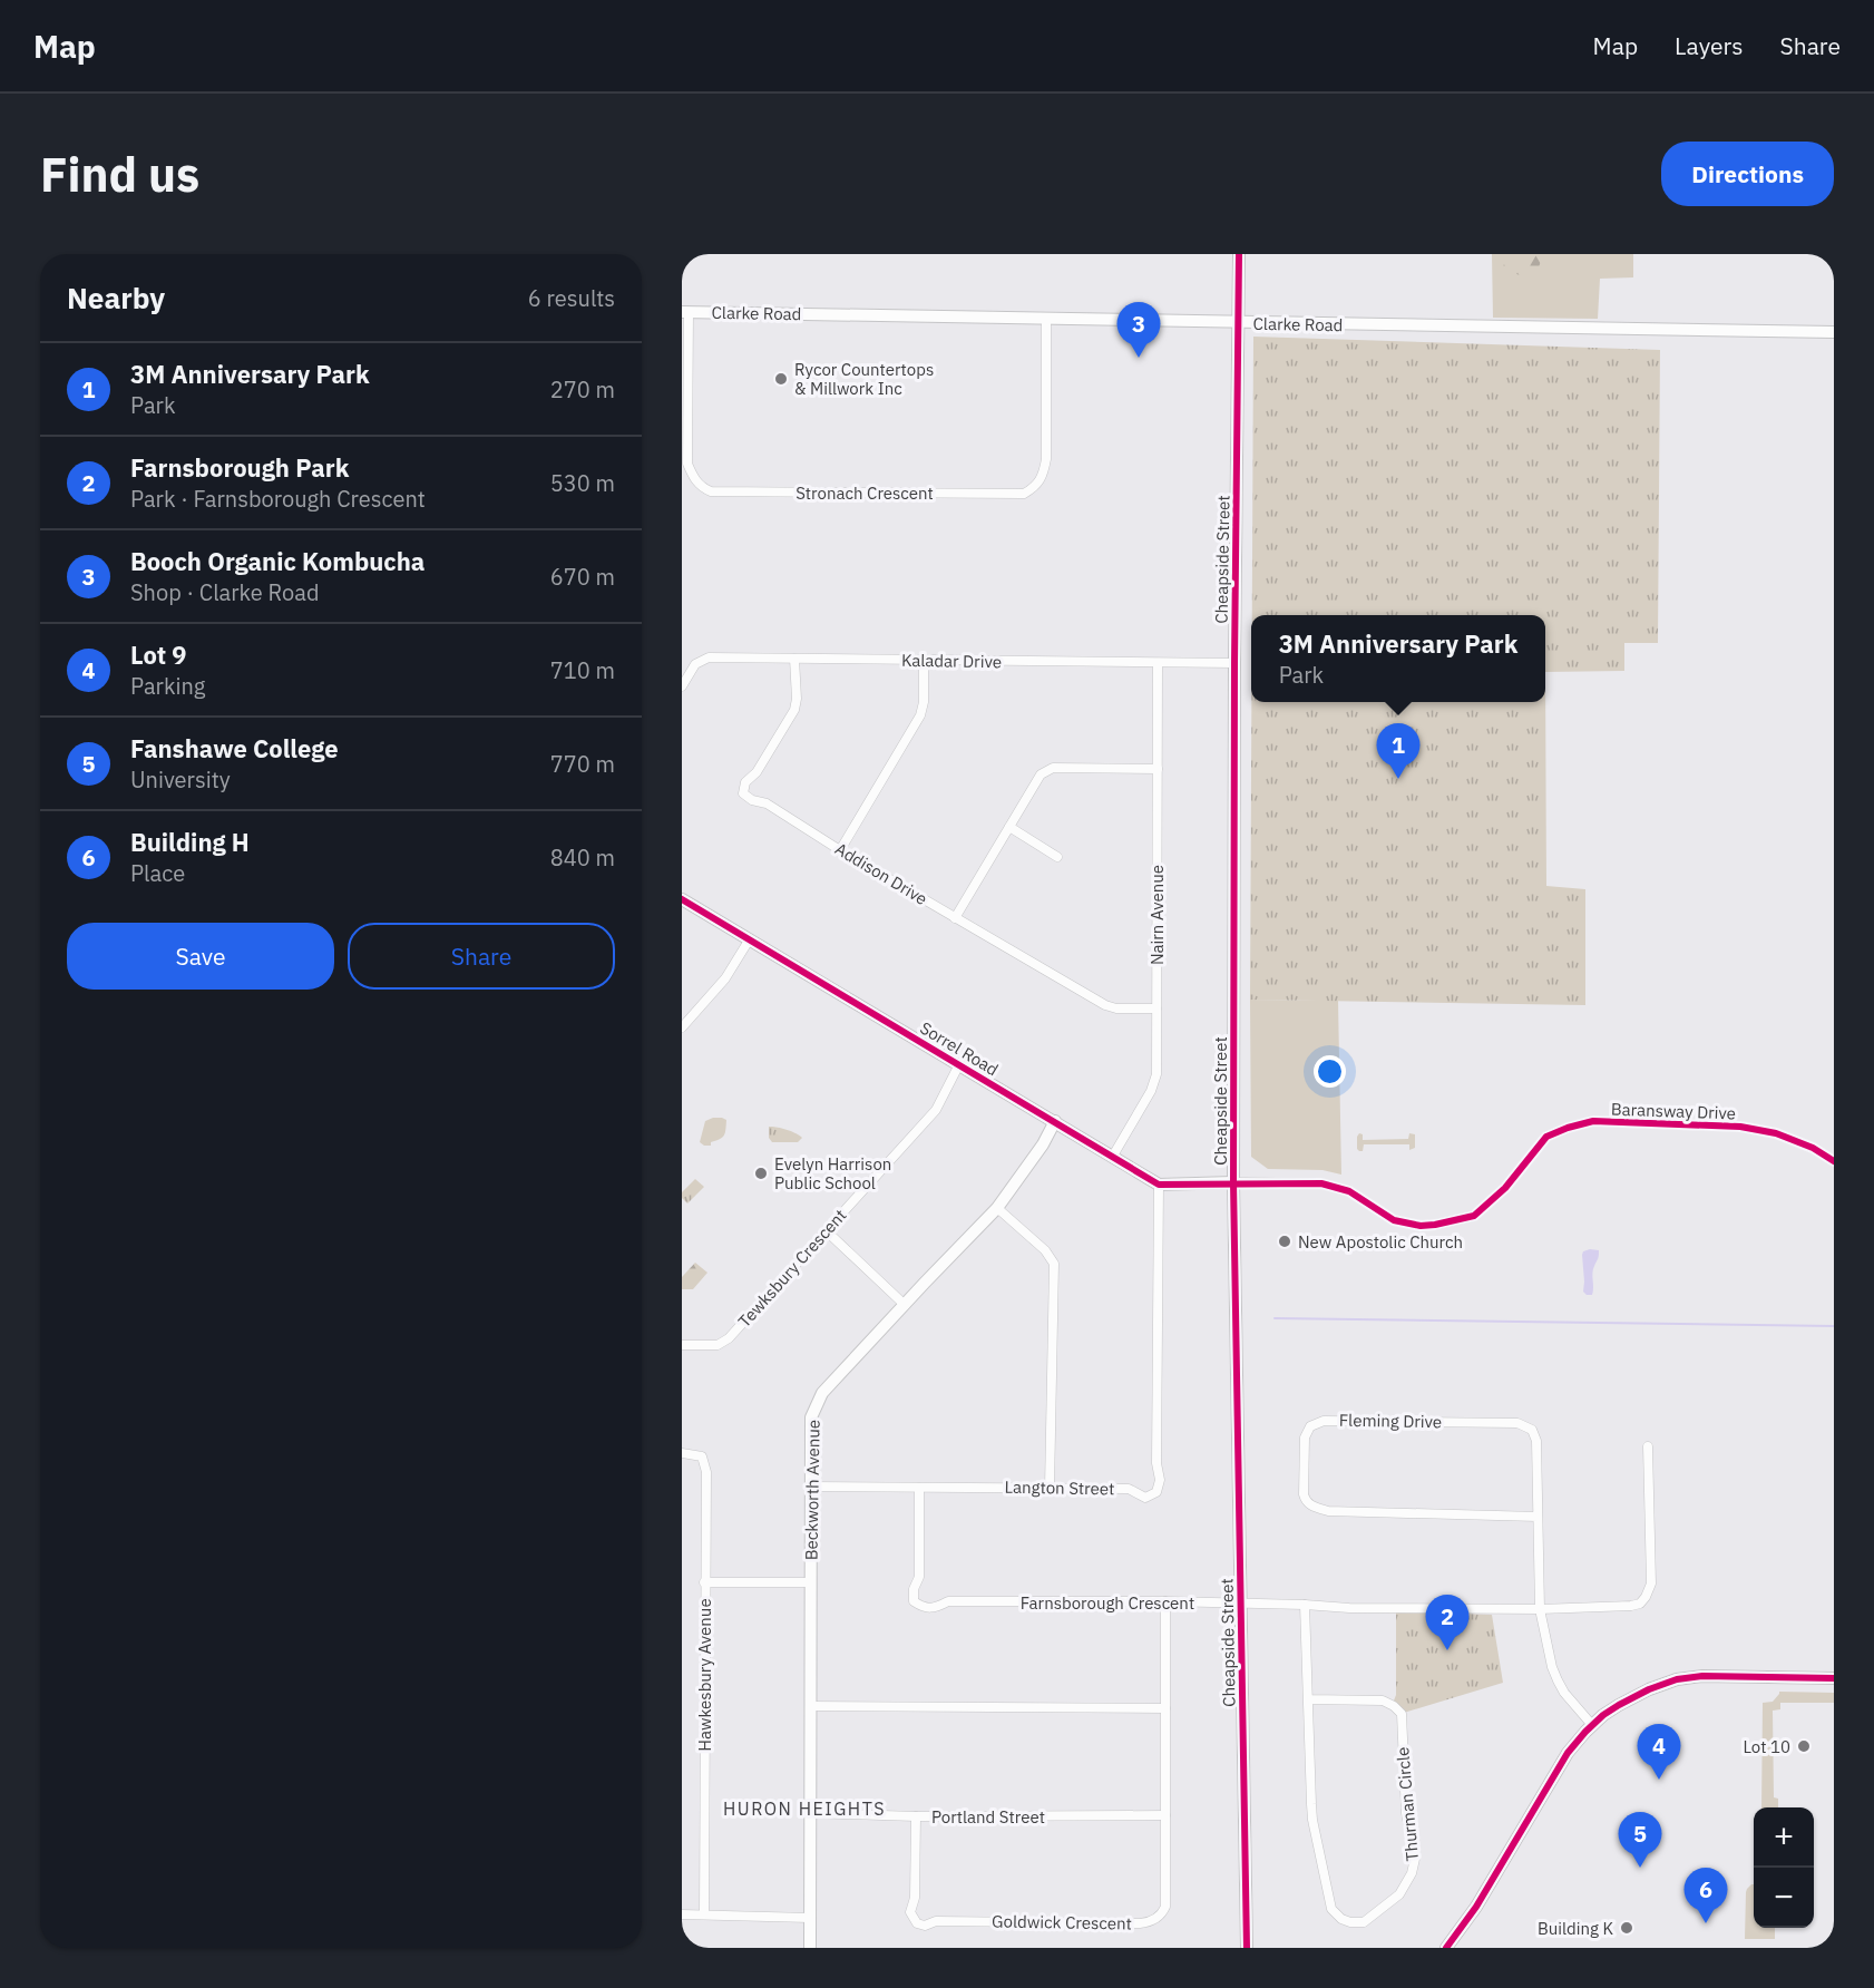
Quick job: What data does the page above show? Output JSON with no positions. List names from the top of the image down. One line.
{"streets":{"street":["Clarke Road","Stronach Crescent","Cheapside Street","Kaladar Drive","Addison Drive","Nairn Avenue","Sorrel Road","Baransway Drive","Tewksbury Crescent","Fleming Drive","Langton Street","Beckworth Avenue","Farnsborough Crescent","Hawkesbury Avenue","Thurman Circle","Portland Street","Goldwick Crescent"]},"crossings":[["Clarke Road","Stronach Crescent"],["Clarke Road","Cheapside Street"],["Cheapside Street","Kaladar Drive"],["Cheapside Street","Baransway Drive"],["Cheapside Street","Farnsborough Crescent"],["Kaladar Drive","Addison Drive"],["Kaladar Drive","Nairn Avenue"],["Addison Drive","Nairn Avenue"],["Nairn Avenue","Sorrel Road"],["Sorrel Road","Tewksbury Crescent"],["Sorrel Road","Langton Street"],["Sorrel Road","Beckworth Avenue"],["Fleming Drive","Farnsborough Crescent"],["Langton Street","Beckworth Avenue"],["Langton Street","Farnsborough Crescent"],["Beckworth Avenue","Portland Street"],["Farnsborough Crescent","Thurman Circle"],["Farnsborough Crescent","Goldwick Crescent"],["Portland Street","Goldwick Crescent"]],"districts":["HURON HEIGHTS"],"places":["Rycor Countertops & Millwork Inc","Evelyn Harrison Public School","New Apostolic Church","Lot 10","Building K"],"page":{"header":"Map","nav":["Map","Layers","Share"],"buttons":["Directions",["Save","Share"]],"title":"Find us","heading":["Nearby","6 results"],"pins":["3","1","2","4","5","6"],"list":[{"mark":"1","name":"3M Anniversary Park","note":"Park","value":"270 m"},{"mark":"2","name":"Farnsborough Park","note":"Park · Farnsborough Crescent","value":"530 m"},{"mark":"3","name":"Booch Organic Kombucha","note":"Shop · Clarke Road","value":"670 m"},{"mark":"4","name":"Lot 9","note":"Parking","value":"710 m"},{"mark":"5","name":"Fanshawe College","note":"University","value":"770 m"},{"mark":"6","name":"Building H","note":"Place","value":"840 m"}],"popup":["3M Anniversary Park","Park"],"map_buttons":["+","−"]}}
